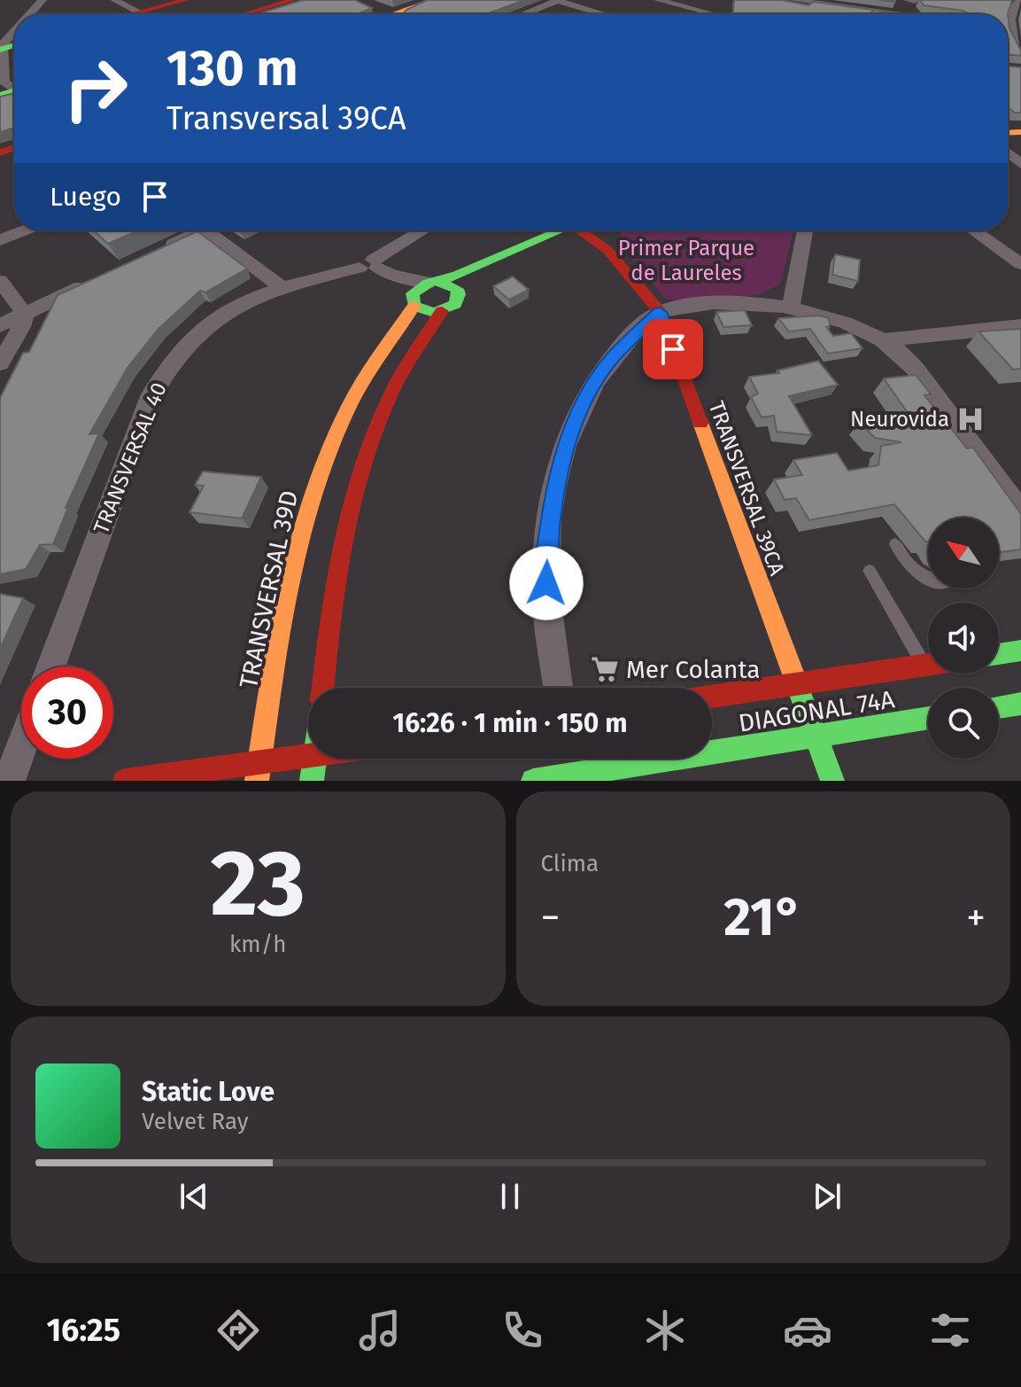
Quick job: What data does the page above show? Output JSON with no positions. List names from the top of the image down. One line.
{"streets":{"street":["TRANSVERSAL 40","TRANSVERSAL 39CA","TRANSVERSAL 39D","DIAGONAL 74A"]},"crossings":[["TRANSVERSAL 39CA","DIAGONAL 74A"]],"parks":["Primer Parque de Laureles"],"places":{"hospital":["Neurovida"],"supermarket":["Mer Colanta"]},"north":"top left","page":{"turn":["130 m","Transversal 39CA"],"then":"Luego","limit":"30","trip":"16:26 · 1 min · 150 m","tile":[["23","km/h"],"Clima"],"heat":["−","21°","+"],"song":["Static Love","Velvet Ray"],"tabs":"16:25"}}
